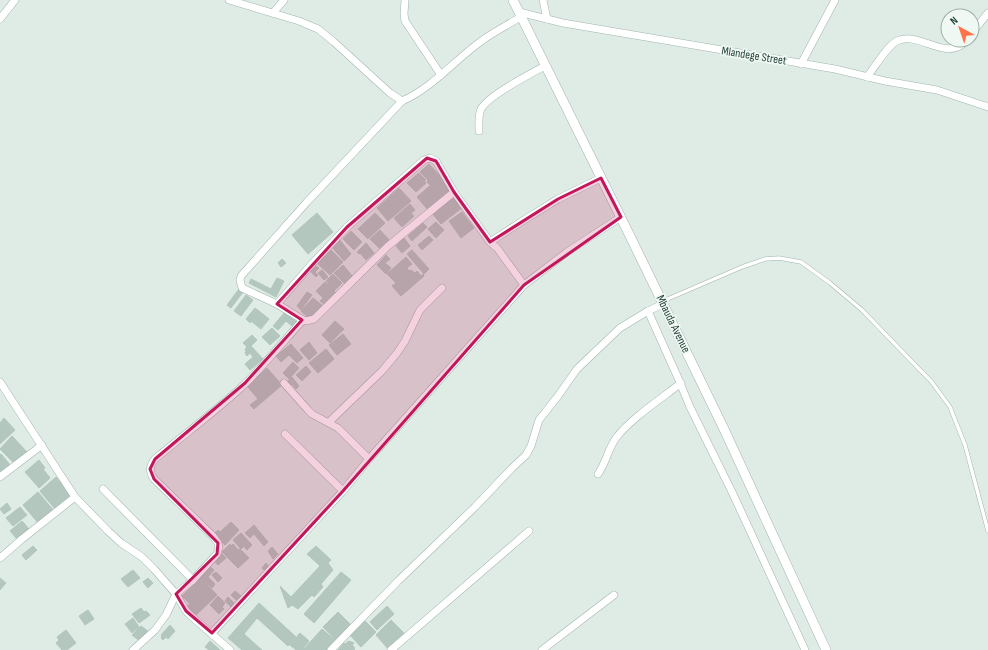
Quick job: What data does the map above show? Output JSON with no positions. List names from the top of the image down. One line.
{"streets":{"street":["Mlandege Street","Mbauda Avenue"]},"crossings":[["Mlandege Street","Mbauda Avenue"]],"north":"top left"}
